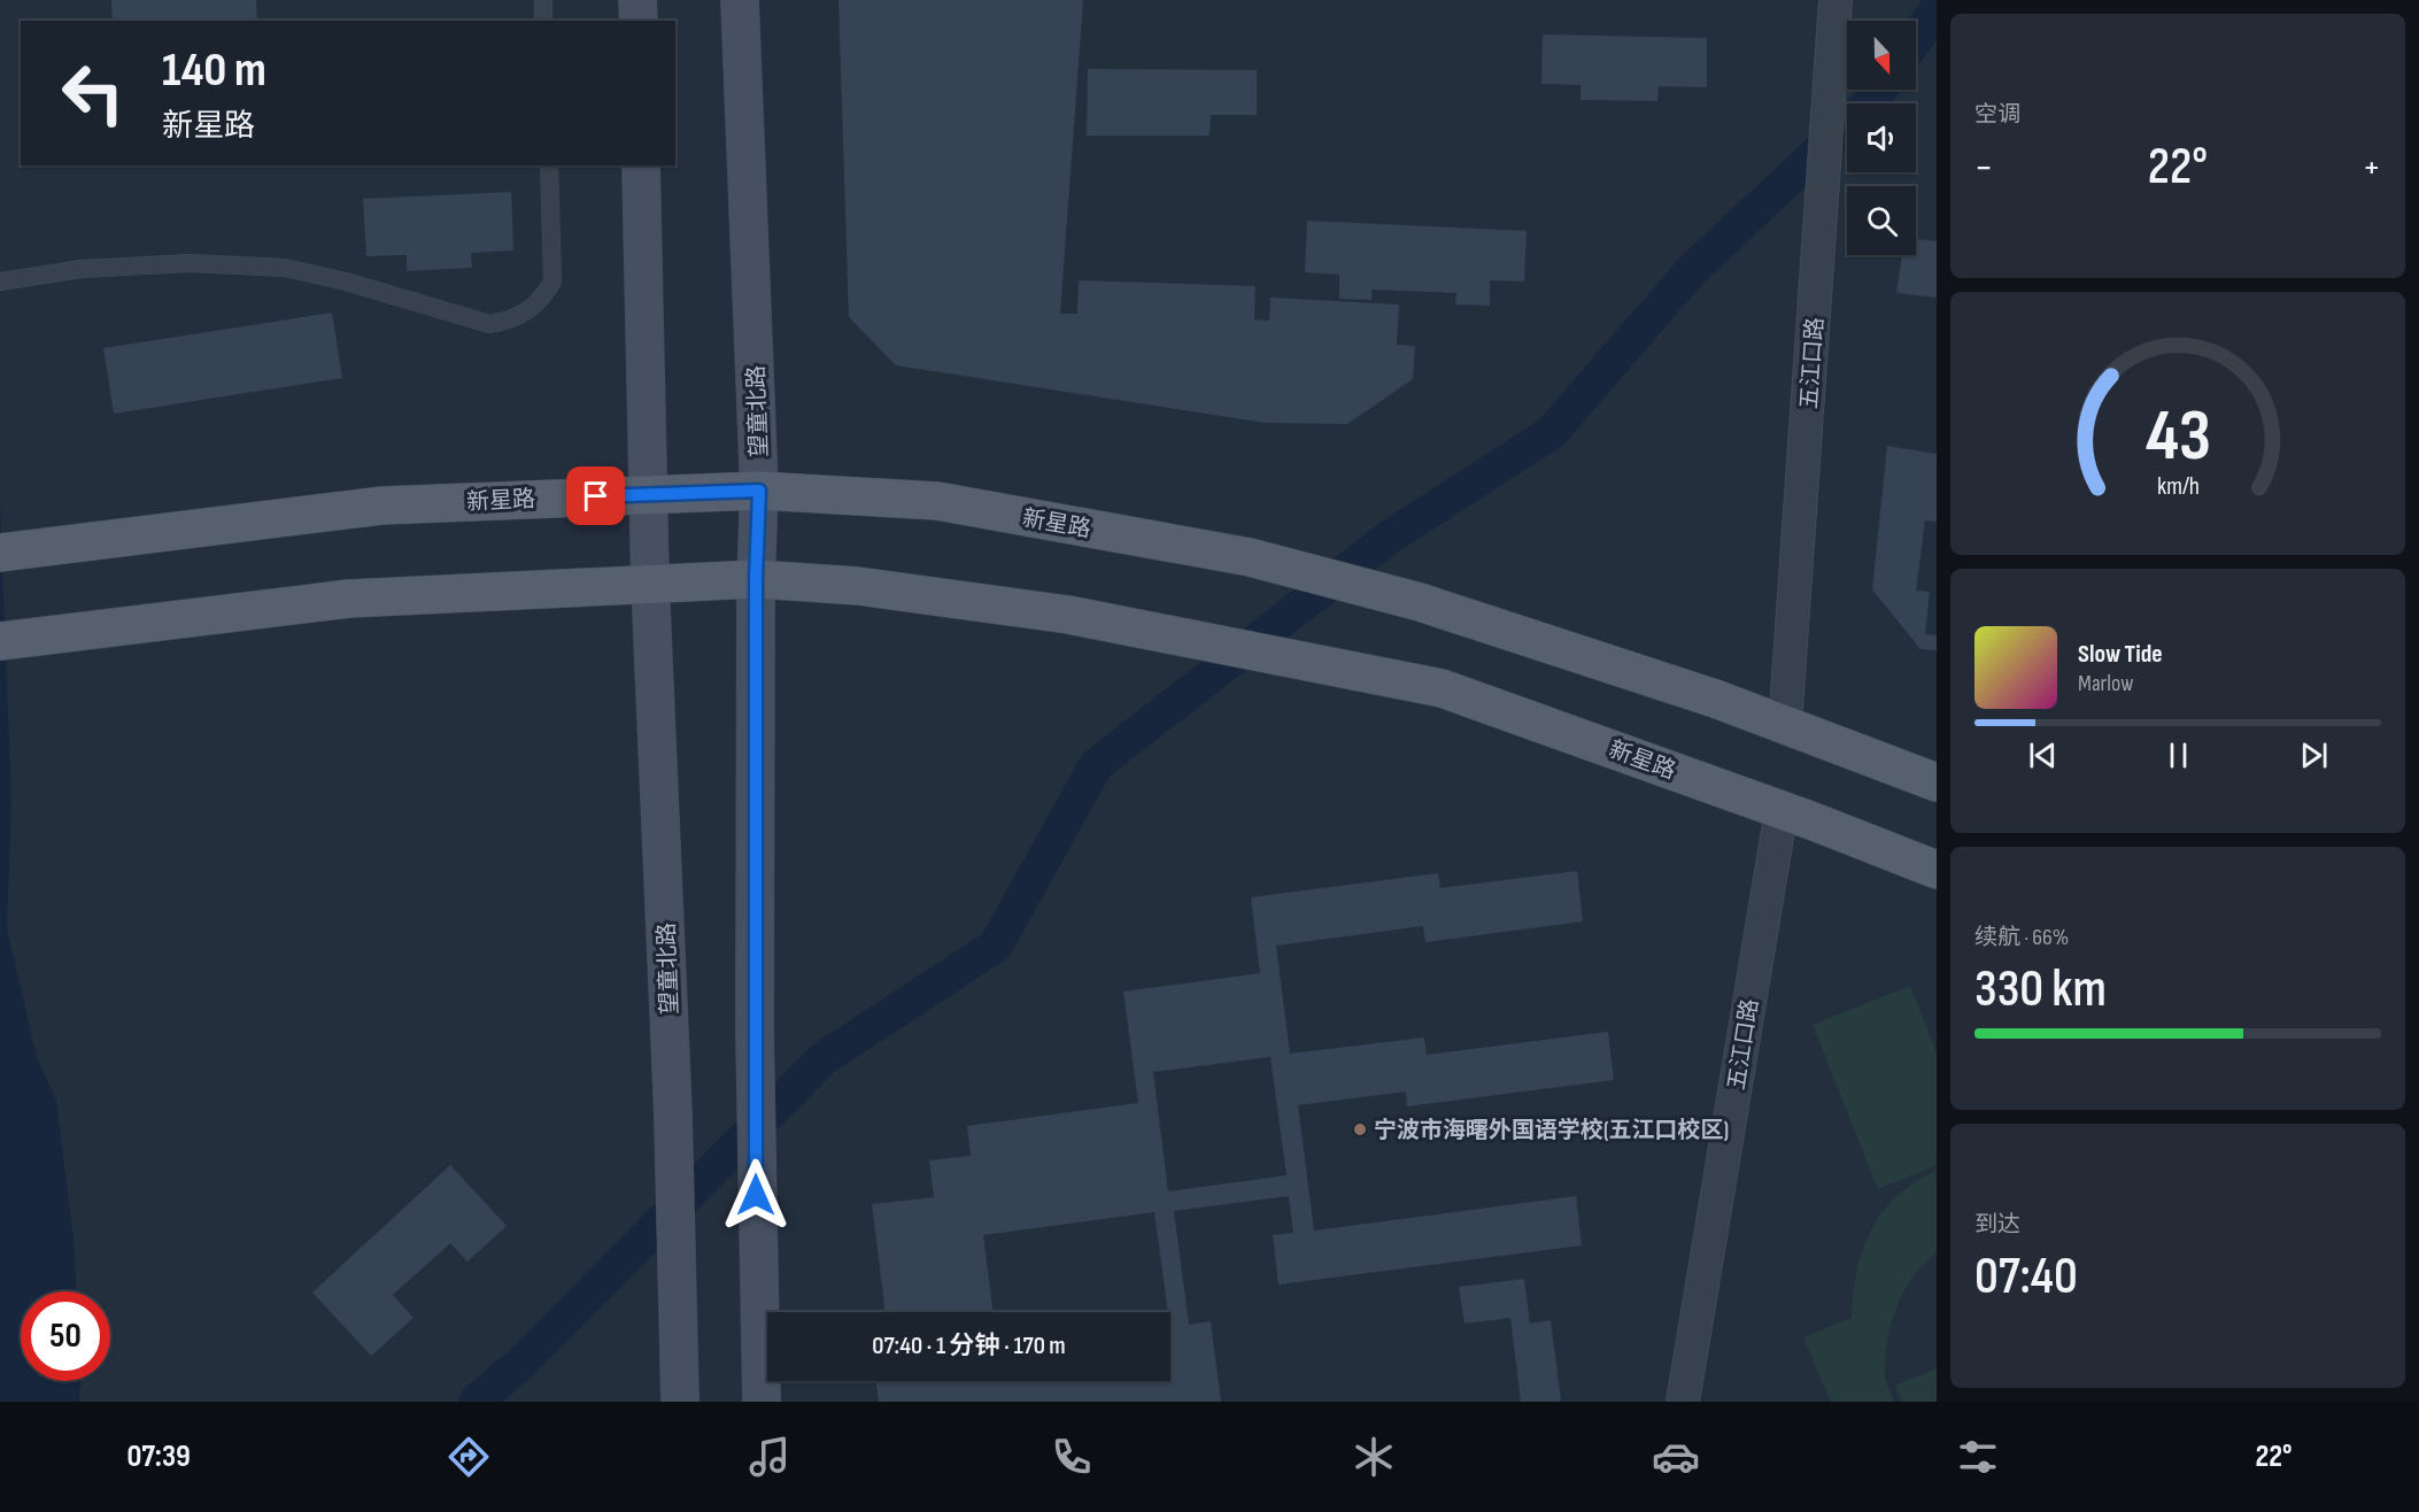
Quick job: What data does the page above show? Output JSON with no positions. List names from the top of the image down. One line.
{"streets":{"main road":["望童北路","新星路"],"street":["五江口路"]},"crossings":[["五江口路","新星路"],["望童北路","新星路"]],"places":["宁波市海曙外国语学校(五江口校区)"],"north":"bottom","page":{"tile":["空调",["续航 · 66%","330 km"],["到达","07:40"]],"turn":["140 m","新星路"],"heat":["−","22°","+"],"song":["Slow Tide","Marlow"],"limit":"50","trip":"07:40 · 1 分钟 · 170 m","tabs":["07:39","22°"],"gauge":["43","km/h"]}}
